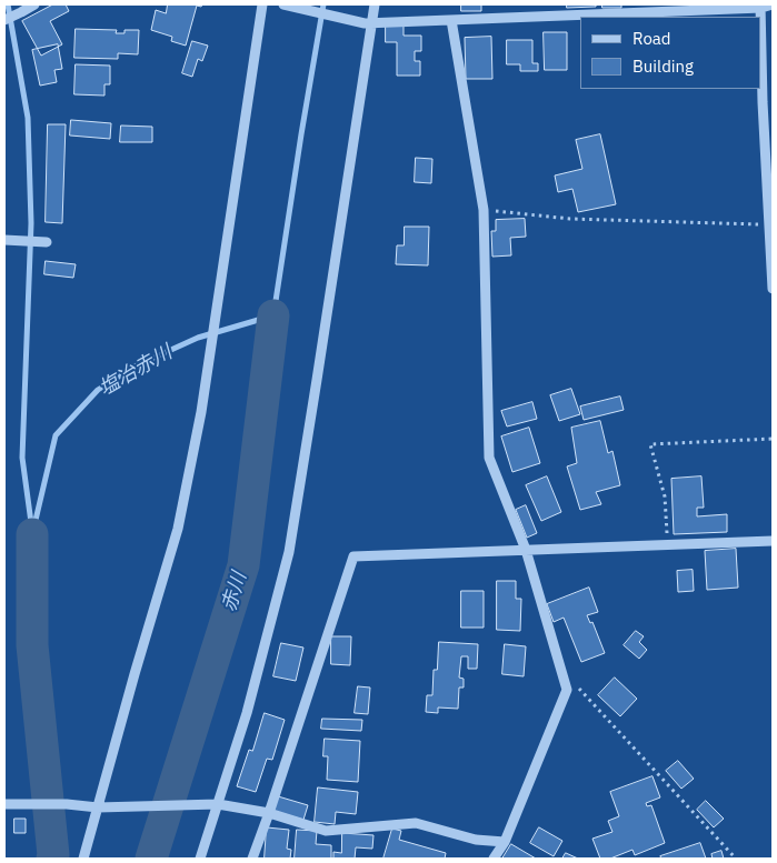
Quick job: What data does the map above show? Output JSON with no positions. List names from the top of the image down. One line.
{"water":["塩冶赤川","赤川"],"legend":["Road","Building"]}
